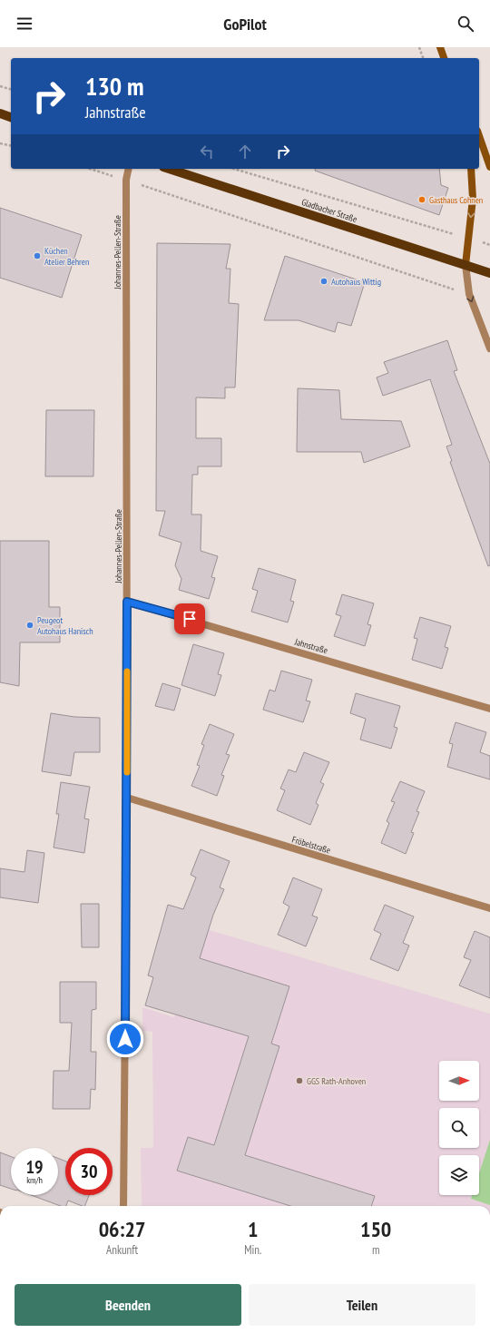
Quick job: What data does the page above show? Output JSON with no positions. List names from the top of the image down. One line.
{"streets":{"main road":["Gladbacher Straße"],"street":["Johannes-Pellen-Straße","Jahnstraße","Fröbelstraße"]},"crossings":[["Johannes-Pellen-Straße","Jahnstraße"],["Johannes-Pellen-Straße","Fröbelstraße"]],"places":["Gasthaus Cohnen","Küchen Atelier Behren","Autohaus Wittig","Peugeot Autohaus Hanisch","GGS Rath-Anhoven"],"north":"right","page":{"header":"GoPilot","turn":["130 m","Jahnstraße"],"speed":"19 km/h","limit":"30","eta":["06:27","Ankunft","1","Min.","150","m"],"buttons":["Beenden","Teilen"]}}
